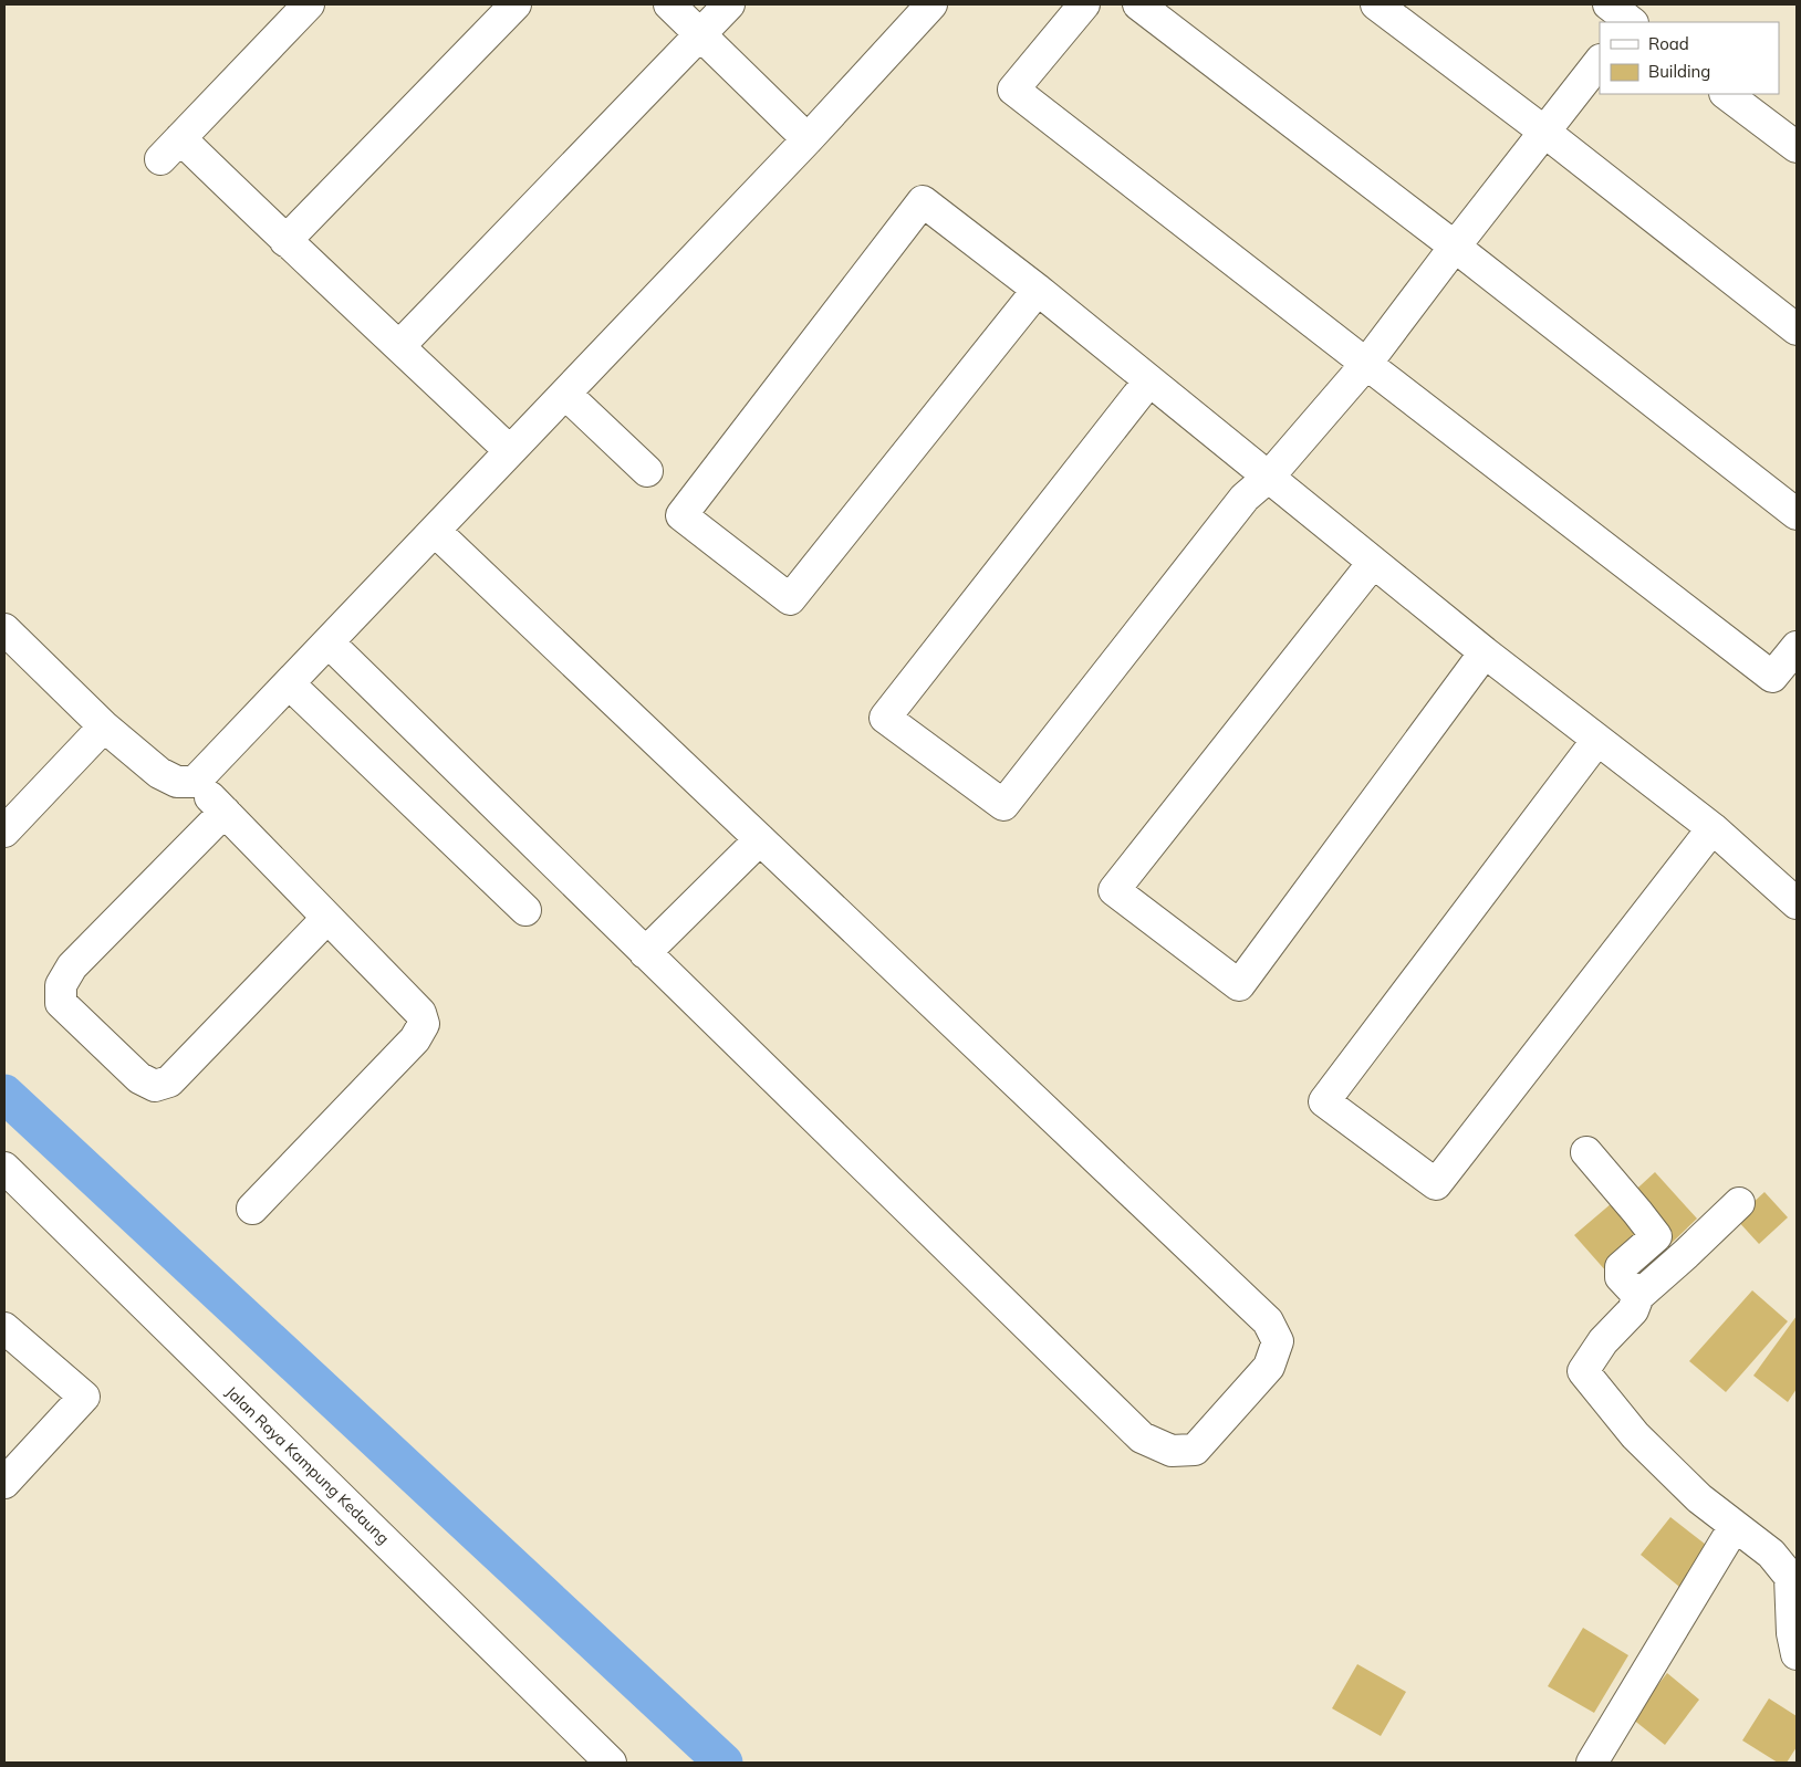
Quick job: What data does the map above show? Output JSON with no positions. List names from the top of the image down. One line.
{"streets":{"street":["Jalan Raya Kampung Kedaung"]},"legend":["Road","Building"]}
